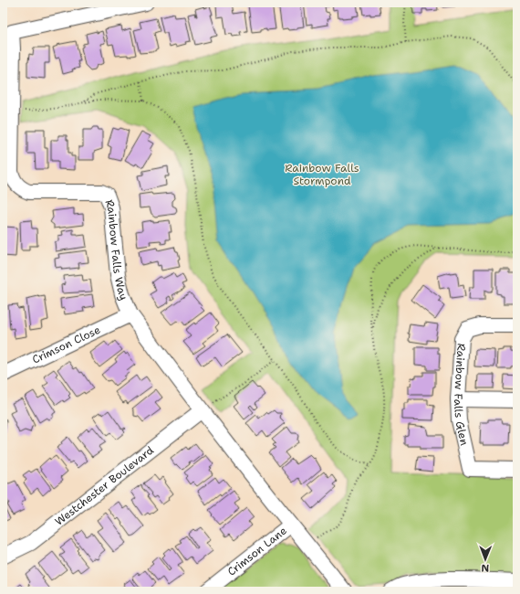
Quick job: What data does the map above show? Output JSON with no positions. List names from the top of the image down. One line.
{"streets":{"street":["Rainbow Falls Way","Crimson Close","Rainbow Falls Glen","Westchester Boulevard","Crimson Lane"]},"crossings":[["Rainbow Falls Way","Crimson Close"],["Rainbow Falls Way","Westchester Boulevard"],["Rainbow Falls Way","Crimson Lane"]],"parks":["Rainbow Falls Stormpond"],"north":"bottom"}
